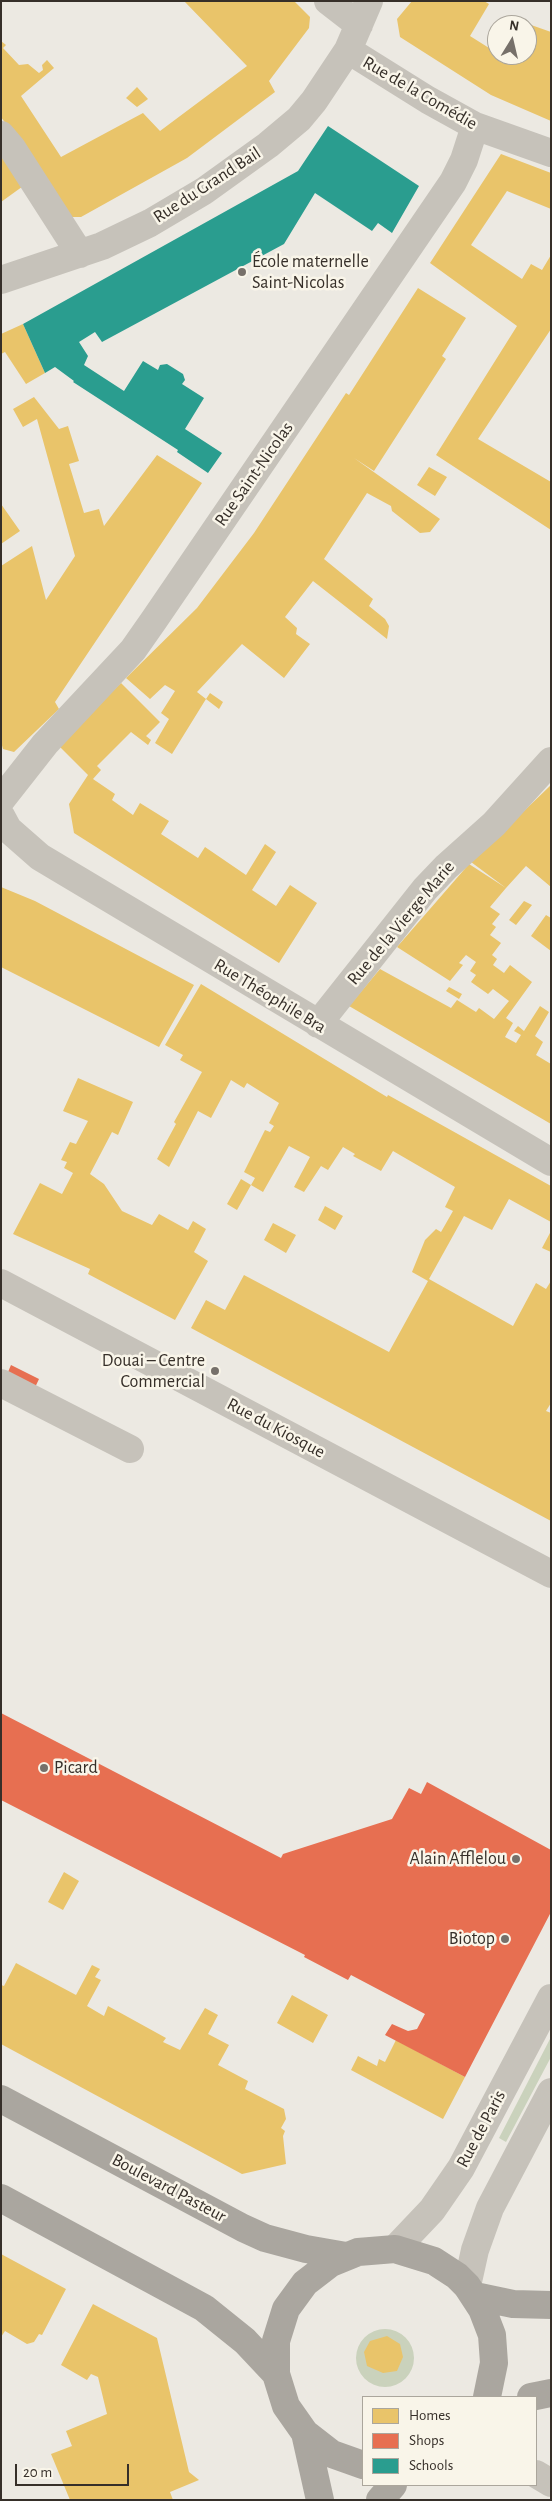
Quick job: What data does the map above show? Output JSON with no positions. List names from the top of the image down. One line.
{"streets":{"main road":["Boulevard Pasteur"],"street":["Rue de la Comédie","Rue du Grand Bail","Rue Saint-Nicolas","Rue de la Vierge Marie","Rue Théophile Bra","Rue du Kiosque","Rue de Paris"]},"crossings":[["Rue de la Comédie","Rue du Grand Bail"],["Rue de la Comédie","Rue Saint-Nicolas"],["Rue de la Vierge Marie","Rue Théophile Bra"]],"places":["École maternelle Saint-Nicolas","Douai – Centre Commercial","Picard","Alain Afflelou","Biotop"],"legend":["Homes","Shops","Schools"],"scale_bar":"20 m","north":"top"}
